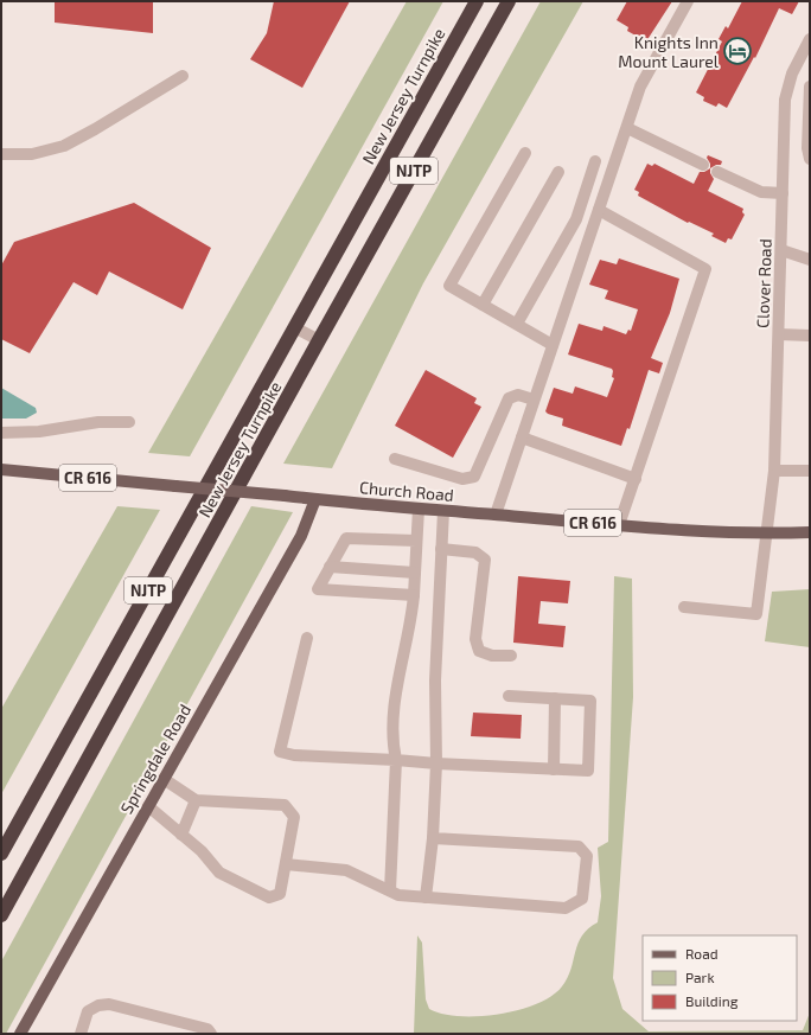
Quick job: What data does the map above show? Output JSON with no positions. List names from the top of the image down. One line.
{"streets":{"highway":["New Jersey Turnpike","NJTP"],"main road":["CR 616","Church Road","Springdale Road"],"street":["Clover Road"]},"crossings":[["Clover Road","Church Road"],["Church Road","Springdale Road"]],"places":{"hotel":["Knights Inn Mount Laurel"]},"legend":["Road","Park","Building"]}
